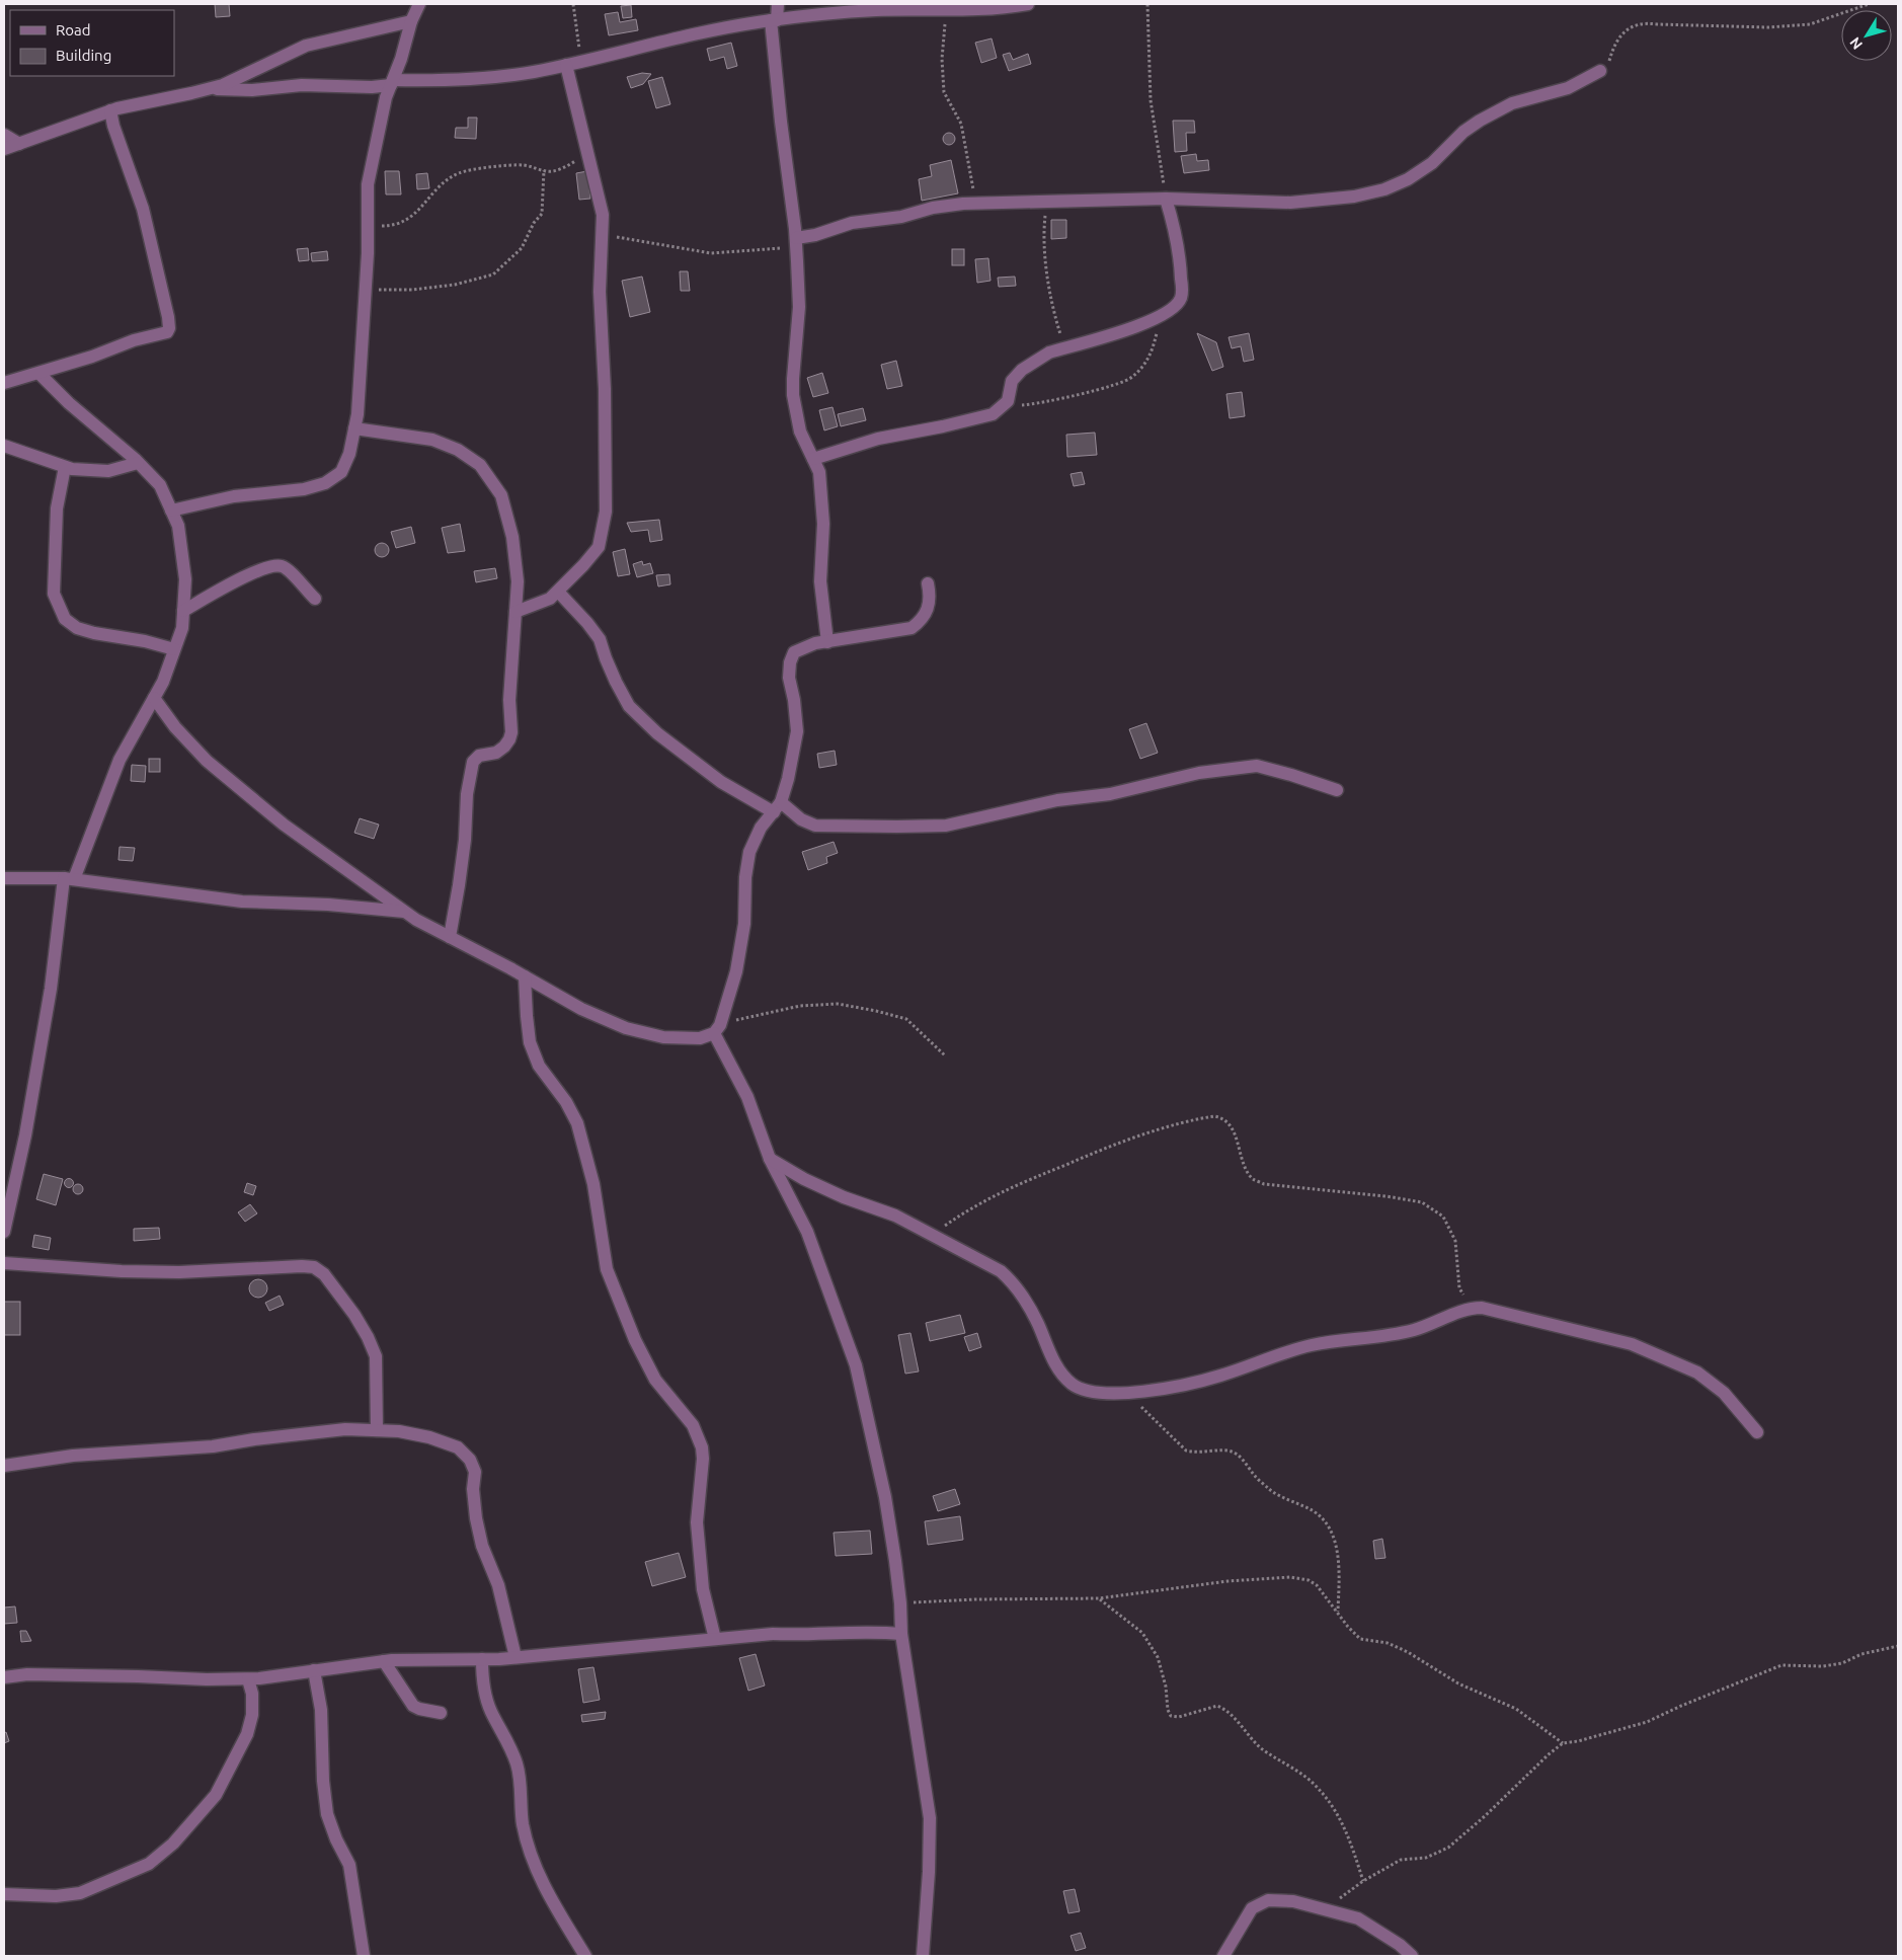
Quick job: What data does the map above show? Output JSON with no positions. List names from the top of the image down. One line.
{"legend":["Road","Building"],"north":"bottom left"}
